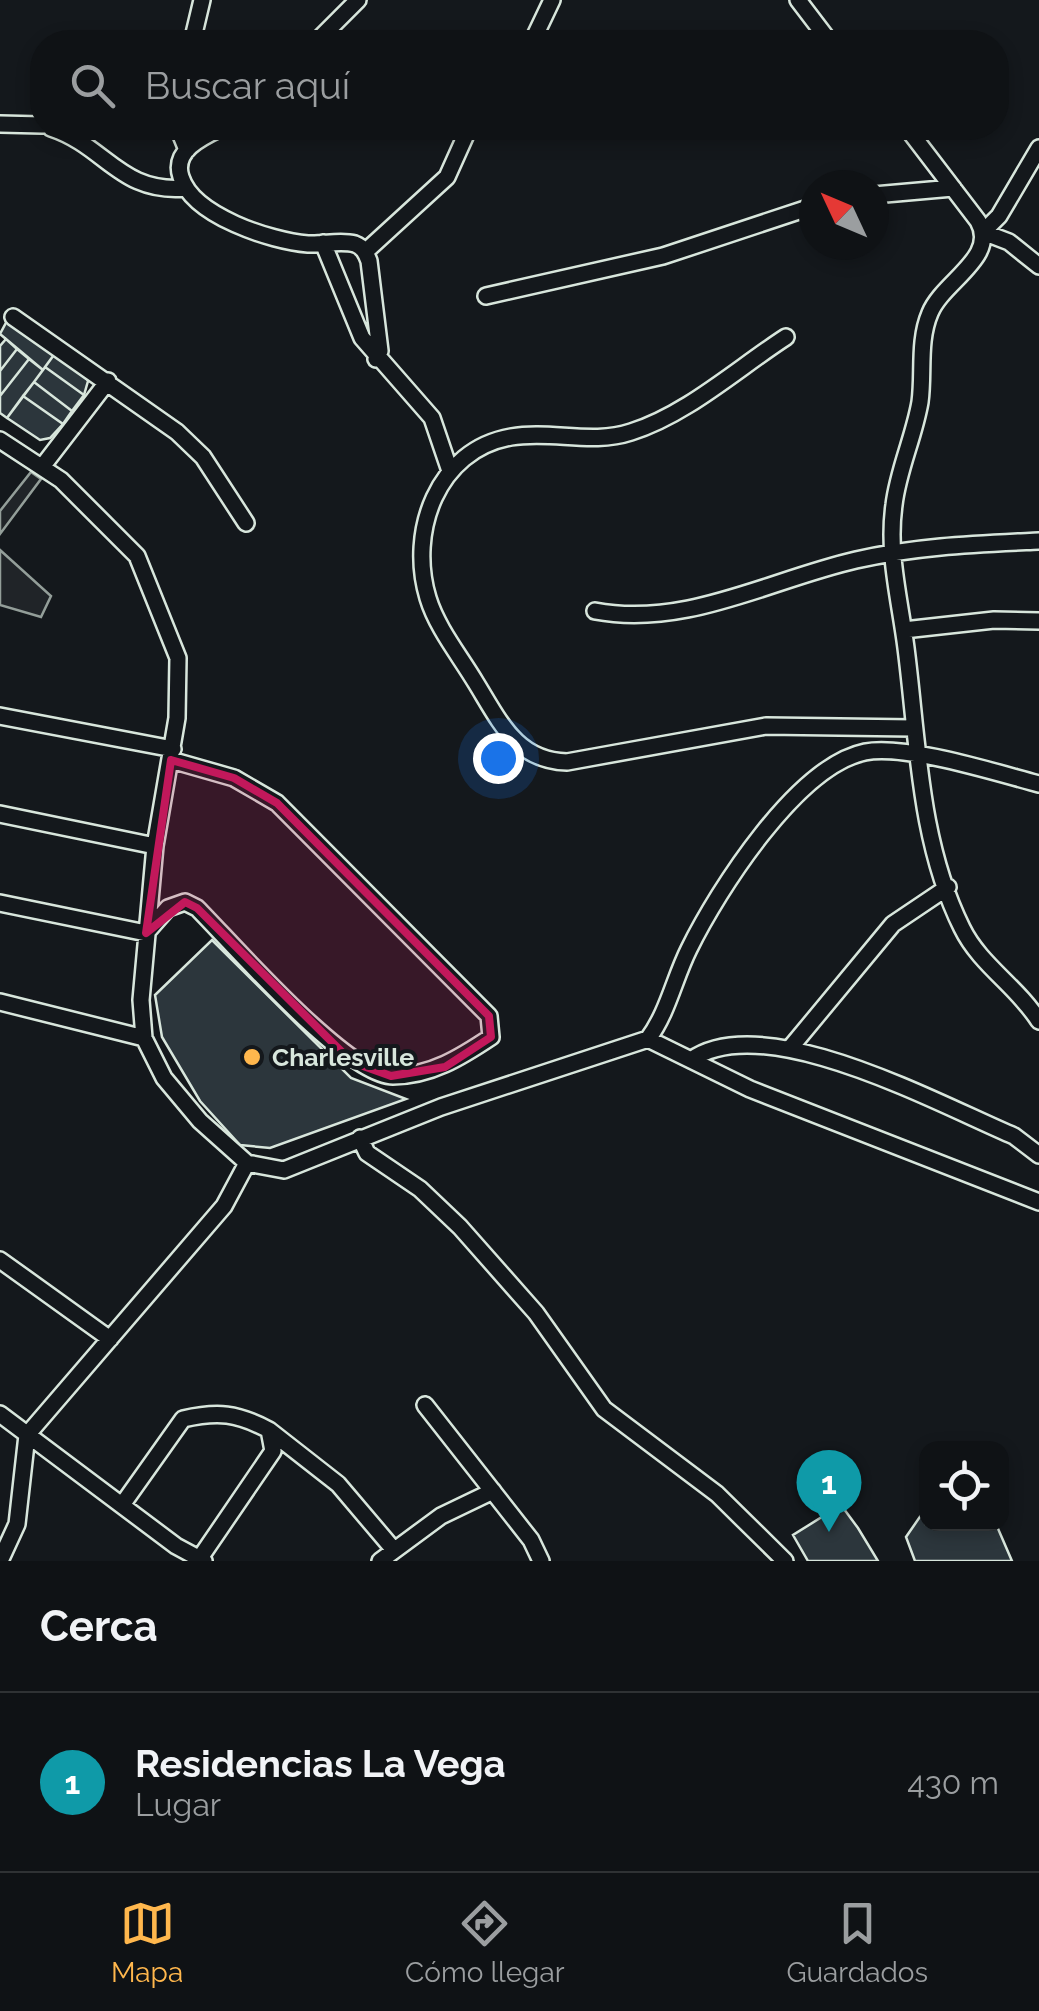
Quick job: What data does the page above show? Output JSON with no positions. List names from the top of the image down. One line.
{"places":["Charlesville"],"north":"top left","page":{"search":"Buscar aquí","pins":"1","heading":"Cerca","list":[{"mark":"1","name":"Residencias La Vega","note":"Lugar","value":"430 m"}],"nav":["Mapa","Cómo llegar","Guardados"]}}
